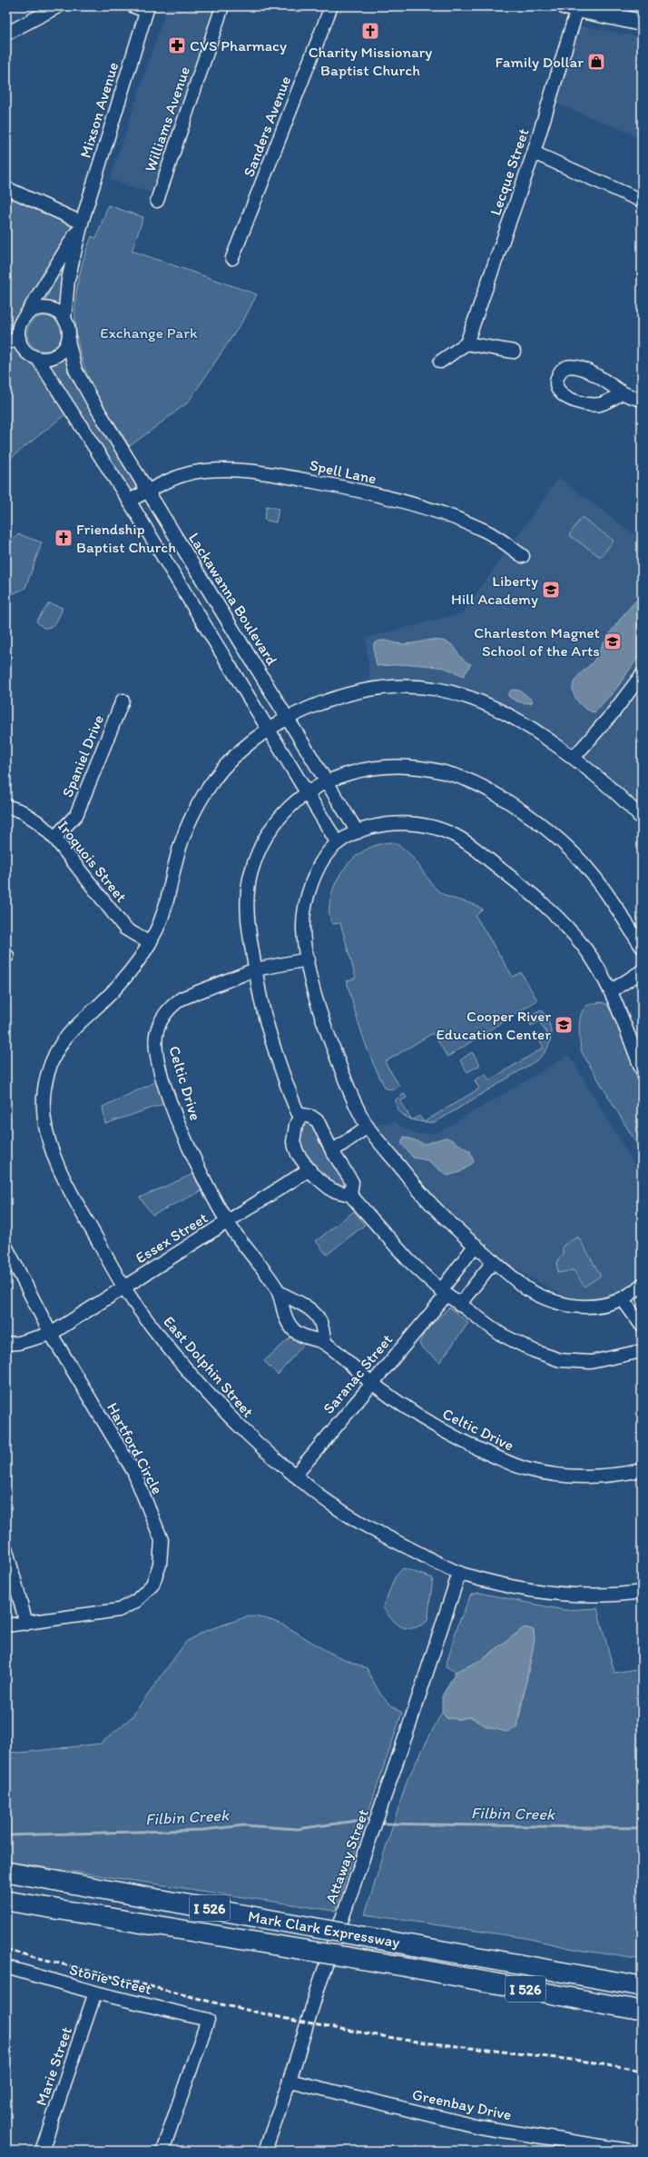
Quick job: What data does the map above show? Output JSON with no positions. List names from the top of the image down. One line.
{"streets":{"highway":["I 526","Mark Clark Expressway"],"street":["Mixson Avenue","Williams Avenue","Sanders Avenue","Lecque Street","Spell Lane","Lackawanna Boulevard","Spaniel Drive","Iroquois Street","Celtic Drive","Essex Street","East Dolphin Street","Saranac Street","Hartford Circle","Attaway Street","Storie Street","Marie Street","Greenbay Drive"]},"crossings":[["Spell Lane","Lackawanna Boulevard"],["Lackawanna Boulevard","East Dolphin Street"],["Spaniel Drive","Iroquois Street"],["Iroquois Street","East Dolphin Street"],["Celtic Drive","Essex Street"],["Celtic Drive","Saranac Street"],["Essex Street","East Dolphin Street"],["Essex Street","Hartford Circle"],["East Dolphin Street","Saranac Street"],["East Dolphin Street","Attaway Street"],["Attaway Street","Greenbay Drive"],["Storie Street","Marie Street"]],"water":["Filbin Creek"],"parks":["Exchange Park"],"places":{"church":["Charity Missionary Baptist Church","Friendship Baptist Church"],"pharmacy":["CVS Pharmacy"],"shop":["Family Dollar"],"school or university":["Liberty Hill Academy","Charleston Magnet School of the Arts","Cooper River Education Center"]}}
